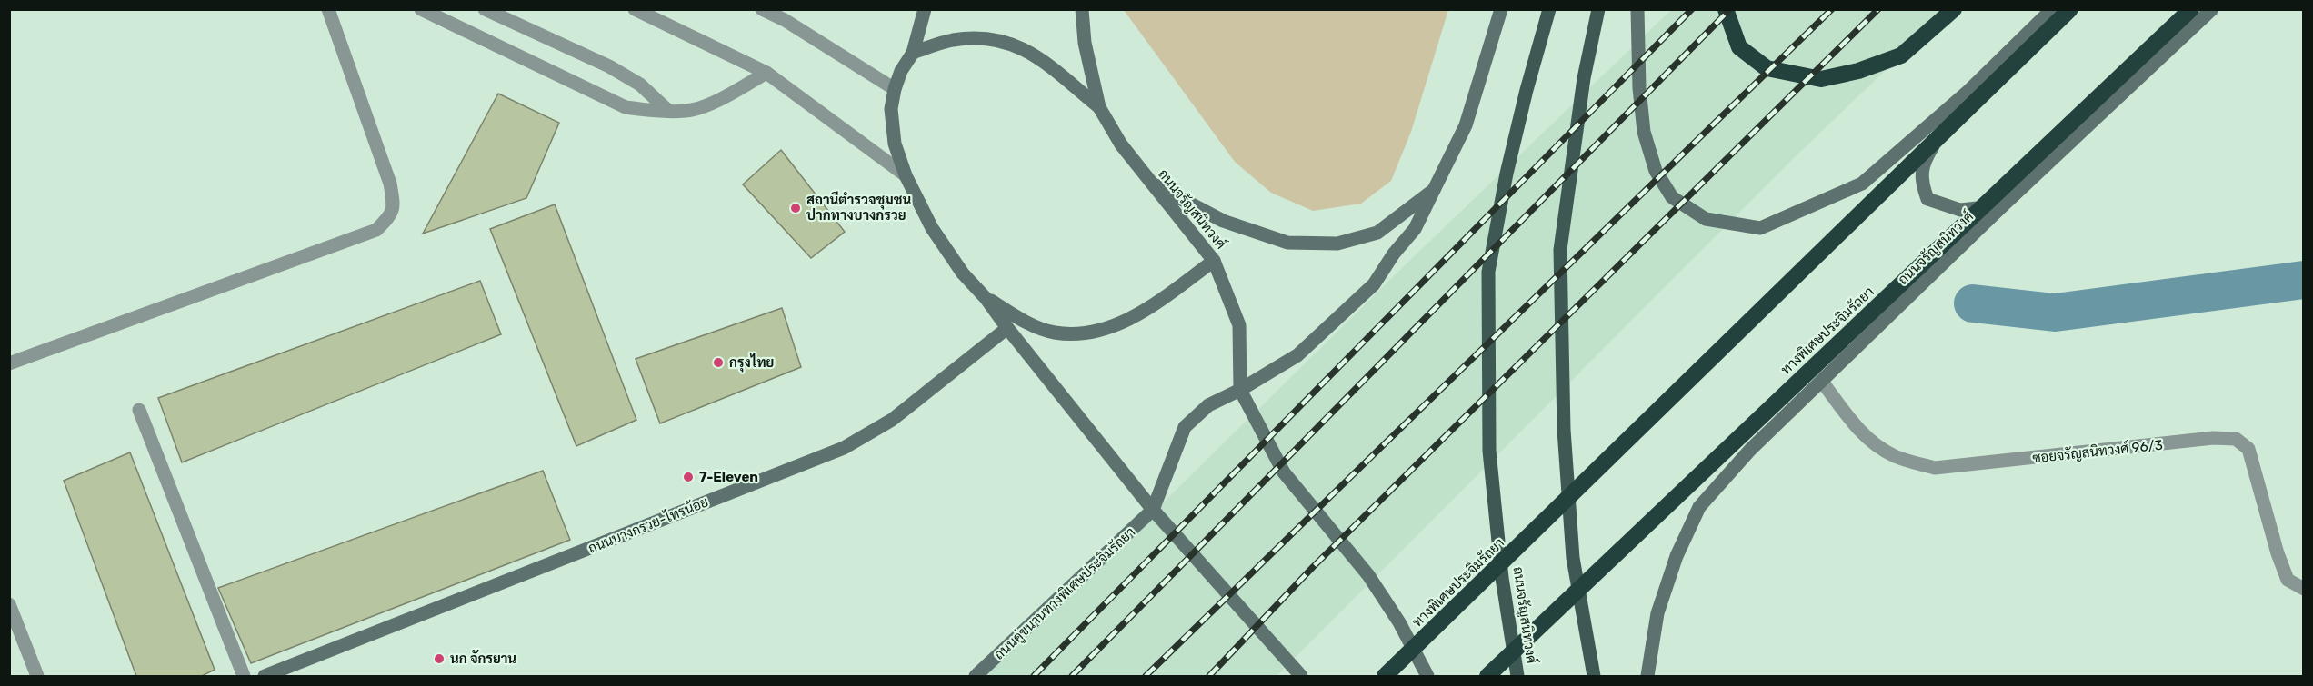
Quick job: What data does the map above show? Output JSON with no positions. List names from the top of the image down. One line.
{"streets":{"highway":["ทางพิเศษประจิมรัถยา"],"main road":["ถนนจรัญสนิทวงศ์","ถนนบางกรวย-ไทรน้อย","ถนนคู่ขนานทางพิเศษประจิมรัถยา"],"street":["ซอยจรัญสนิทวงศ์ 96/3"]},"crossings":[["ถนนจรัญสนิทวงศ์","ซอยจรัญสนิทวงศ์ 96/3"]],"places":["สถานีตำรวจชุมชน ปากทางบางกรวย","กรุงไทย","7-Eleven","นก จักรยาน"]}
